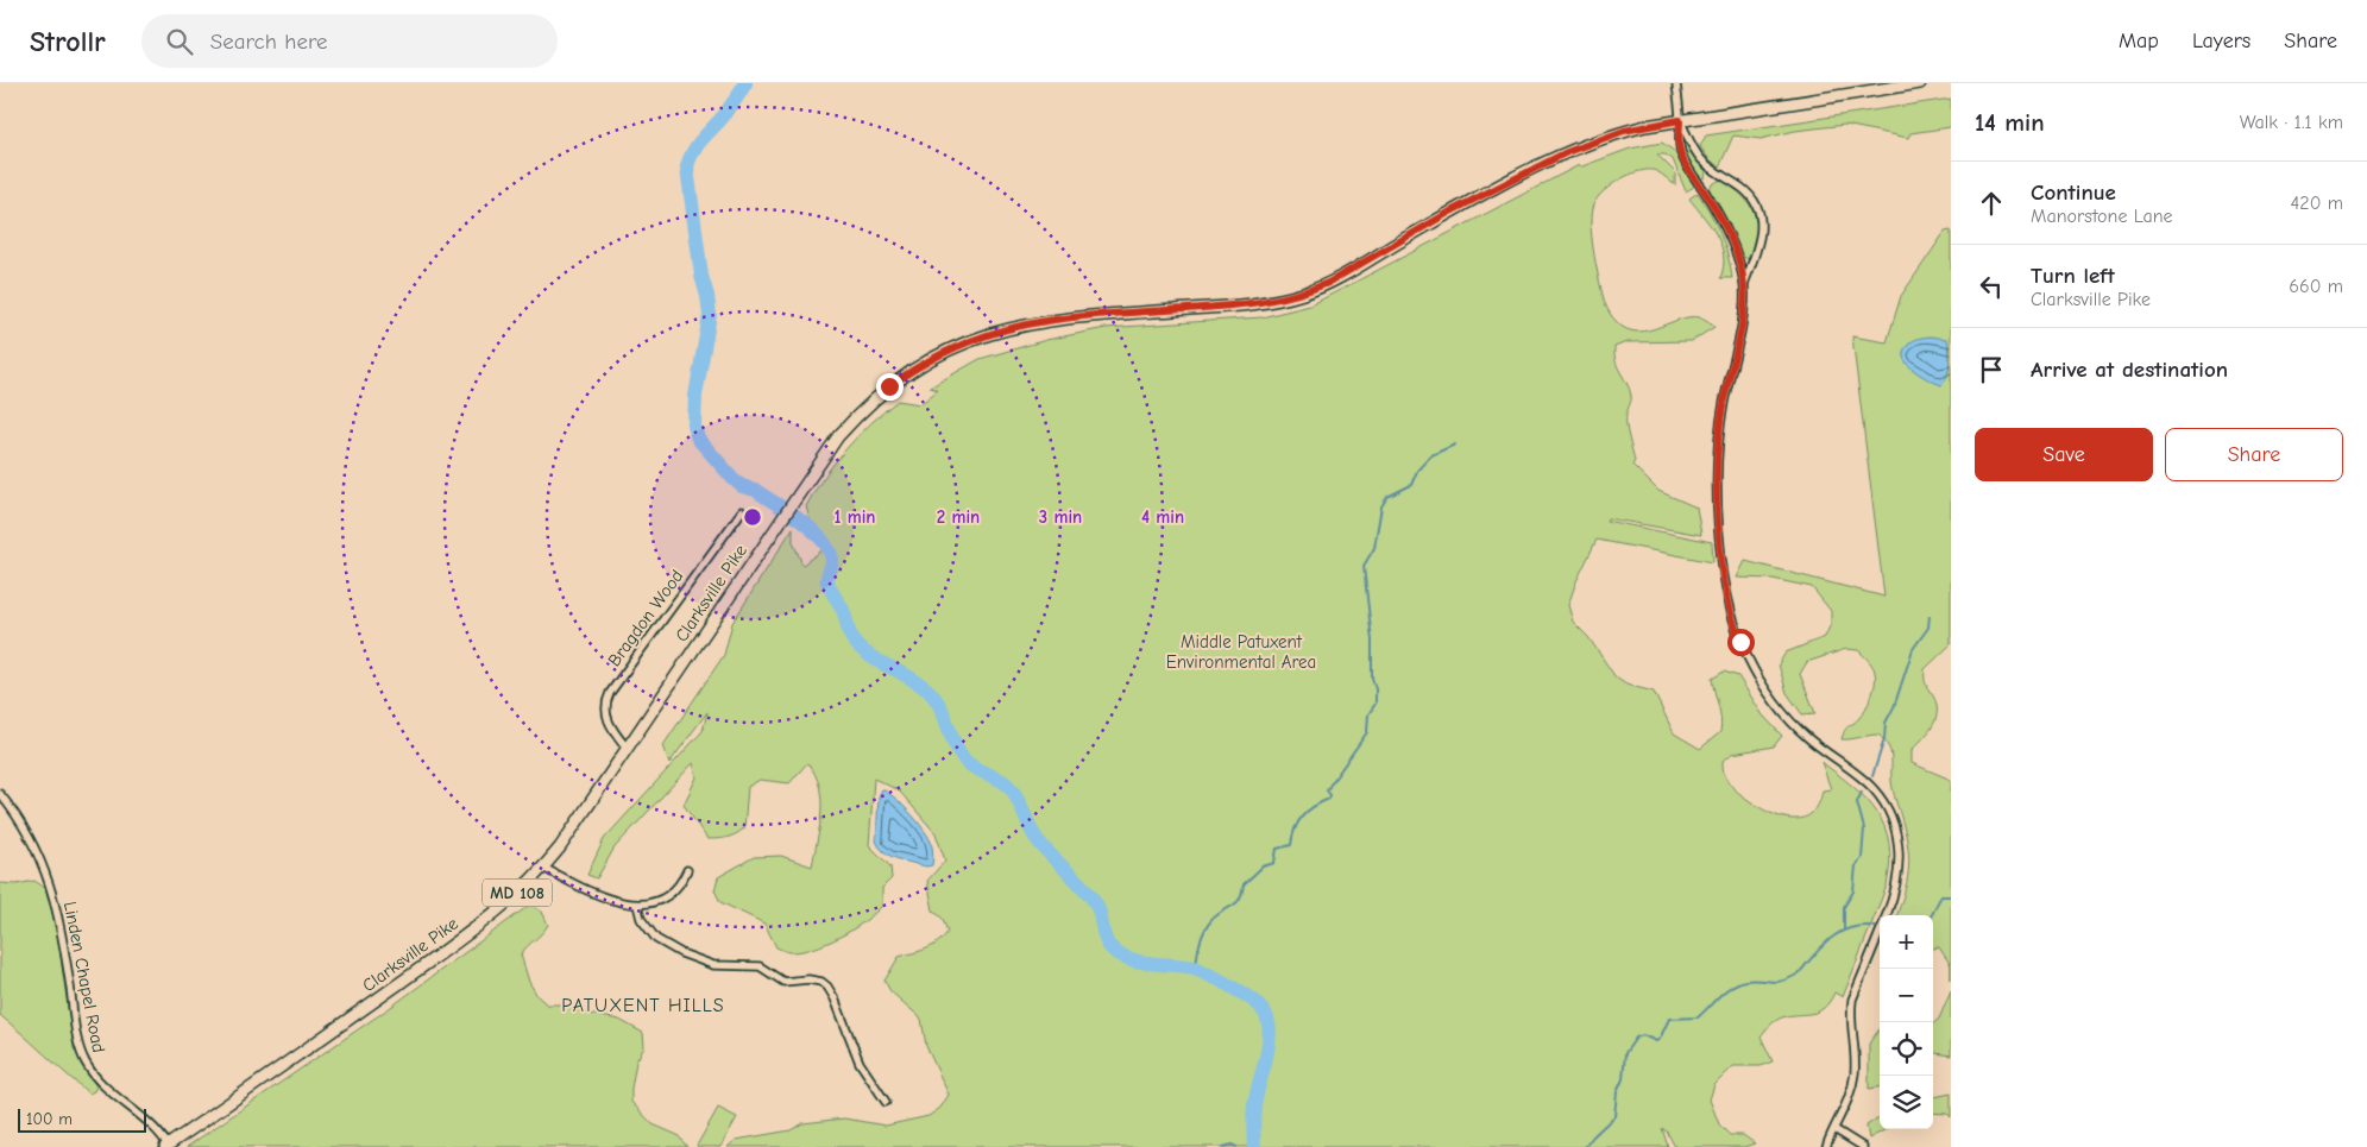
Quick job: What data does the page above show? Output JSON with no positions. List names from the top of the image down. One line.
{"streets":{"main road":["Clarksville Pike","MD 108"],"street":["Bragdon Wood","Linden Chapel Road"]},"crossings":[["Clarksville Pike","Bragdon Wood"],["Clarksville Pike","Linden Chapel Road"]],"districts":["PATUXENT HILLS"],"parks":["Middle Patuxent Environmental Area"],"scale_bar":"100 m","page":{"header":"Strollr","search":"Search here","nav":["Map","Layers","Share"],"heading":["14 min","Walk · 1.1 km"],"list":[["Continue","Manorstone Lane","420 m"],["Turn left","Clarksville Pike","660 m"],"Arrive at destination"],"buttons":["Save","Share"],"map_buttons":["+","−"],"scale":"100 m"},"rings":["1 min","2 min","3 min","4 min"]}
